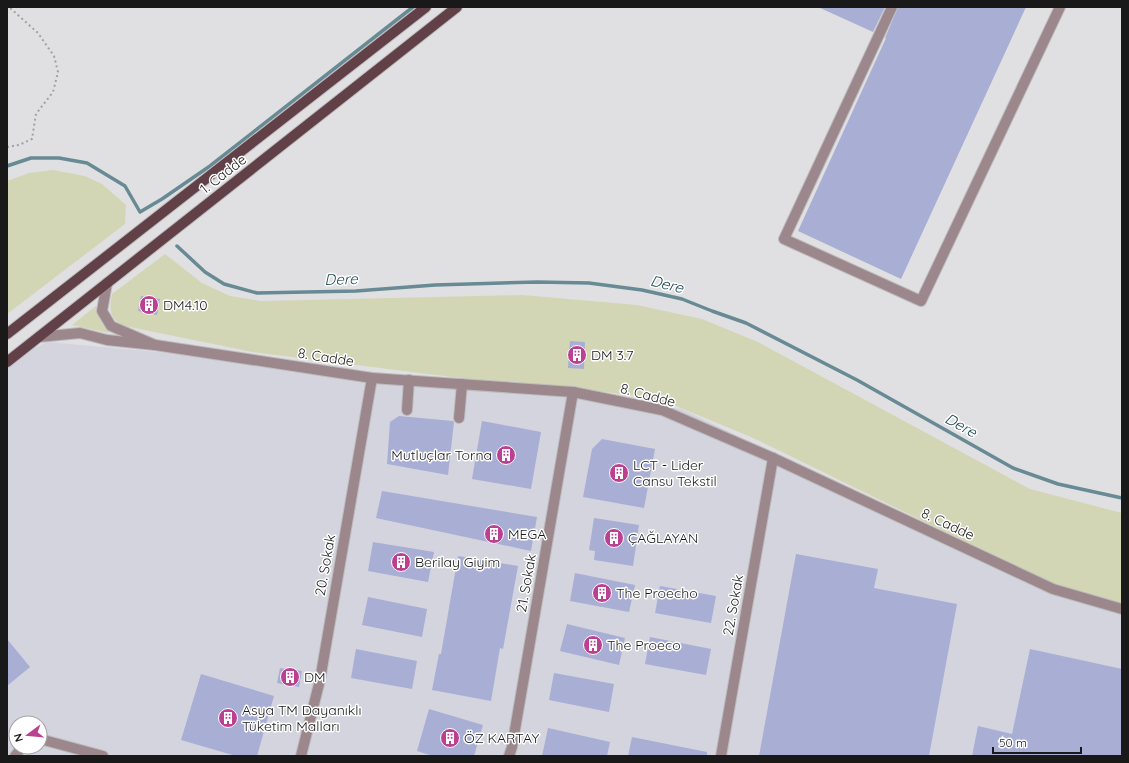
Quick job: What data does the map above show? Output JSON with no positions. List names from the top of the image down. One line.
{"streets":{"main road":["1. Cadde"],"street":["8. Cadde","20. Sokak","21. Sokak","22. Sokak"]},"crossings":[["1. Cadde","8. Cadde"],["8. Cadde","20. Sokak"],["8. Cadde","21. Sokak"],["8. Cadde","22. Sokak"]],"water":["Dere"],"places":{"building":["DM4.10","DM 3.7","Mutluçlar Torna","LCT - Lider Cansu Tekstil","MEGA","ÇAĞLAYAN","Berilay Giyim","The Proecho","The Proeco","DM","Asya TM Dayanıklı Tüketim Malları","ÖZ KARTAY"]},"scale_bar":"50 m","north":"left"}
